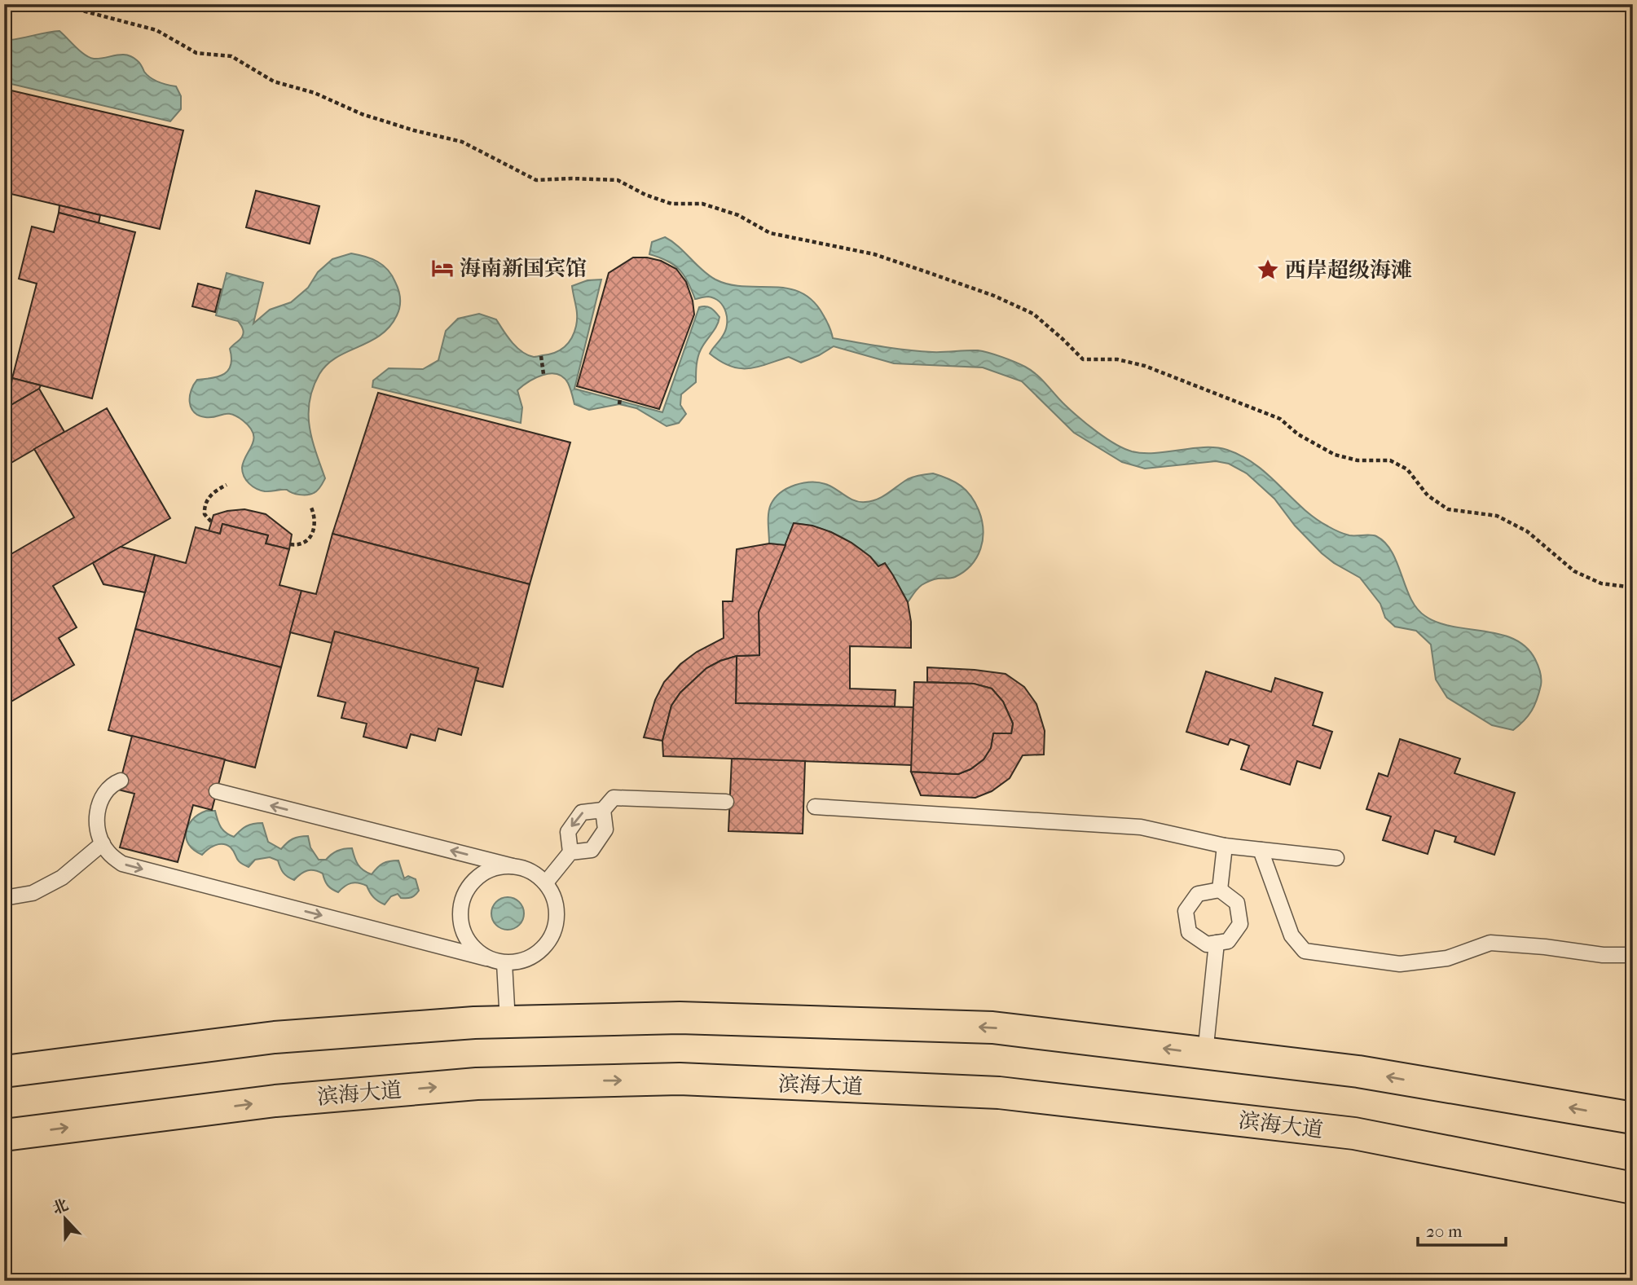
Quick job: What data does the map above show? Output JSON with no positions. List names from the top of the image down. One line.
{"streets":{"highway":["滨海大道"]},"places":{"hotel":["海南新国宾馆"],"place":["西岸超级海滩"]},"scale_bar":"20 m","north":"top"}
